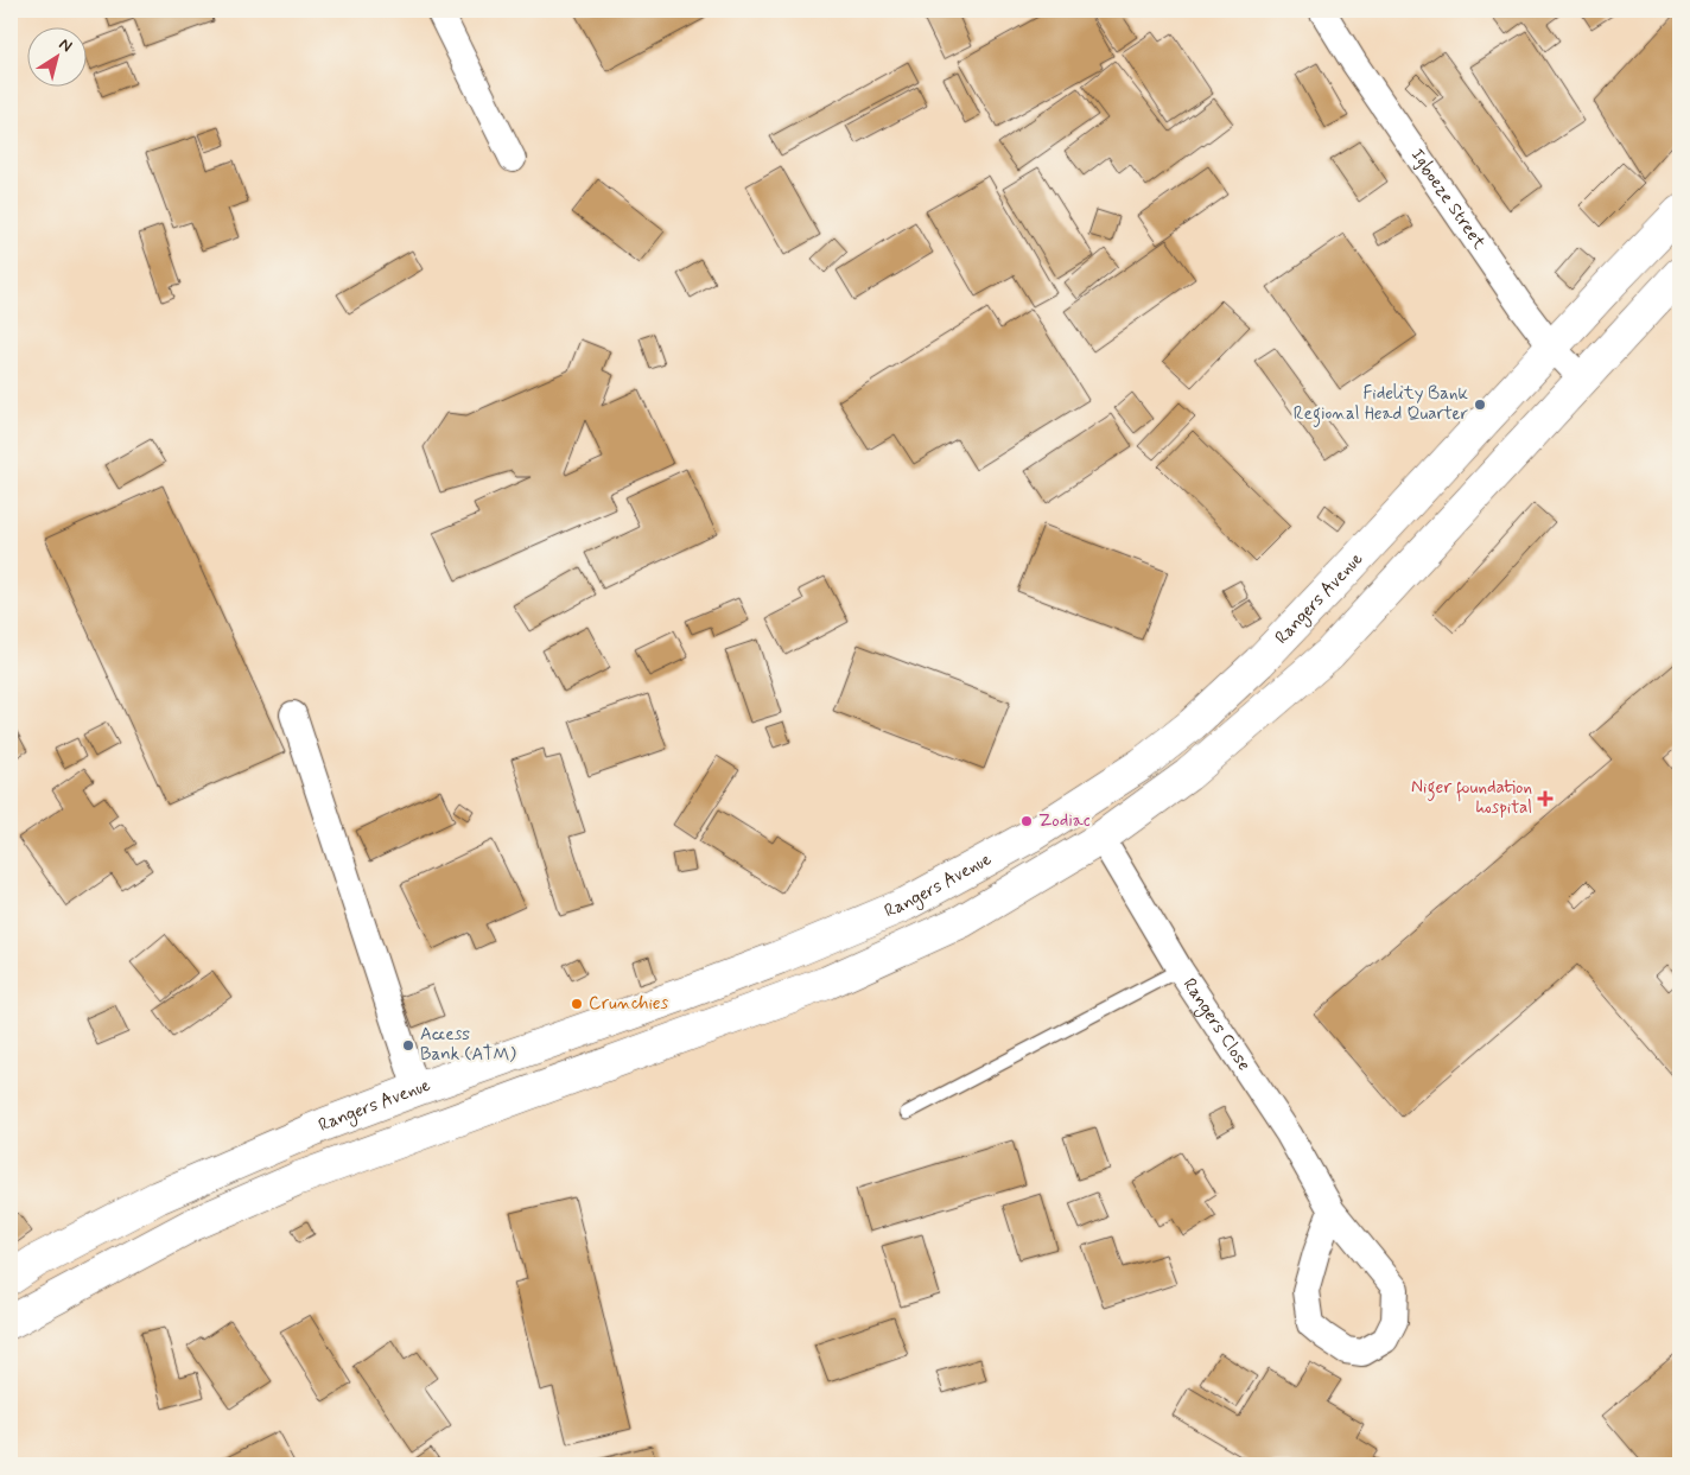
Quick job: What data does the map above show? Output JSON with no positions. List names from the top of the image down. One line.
{"streets":{"main road":["Rangers Avenue"],"street":["Igboeze Street","Rangers Close"]},"crossings":[["Igboeze Street","Rangers Avenue"]],"places":{"other":["Fidelity Bank Regional Head Quarter","Zodiac","Crunchies","Access Bank (ATM)"],"health":["Niger foundation hospital"]},"north":"top right"}
